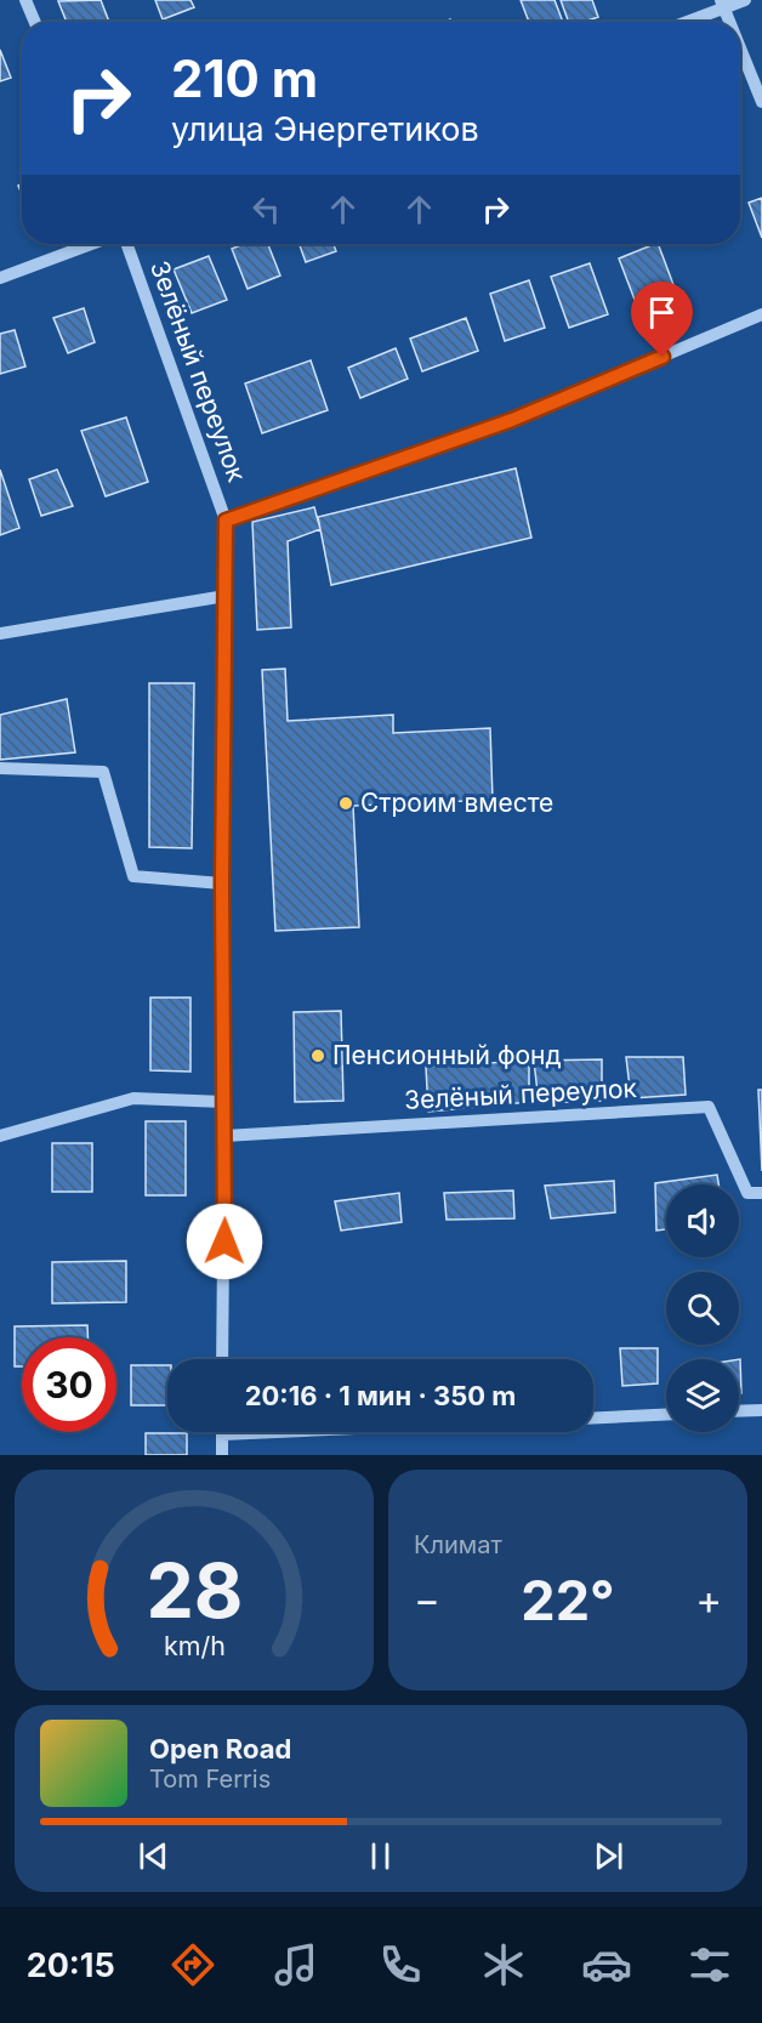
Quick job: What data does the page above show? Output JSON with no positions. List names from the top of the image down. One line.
{"streets":{"street":["Зелёный переулок"]},"places":["Строим вместе","Пенсионный фонд"],"page":{"turn":["210 m","улица Энергетиков"],"limit":"30","trip":"20:16 · 1 мин · 350 m","tile":"Климат","heat":["−","22°","+"],"song":["Open Road","Tom Ferris"],"tabs":"20:15","gauge":["28","km/h"]}}
